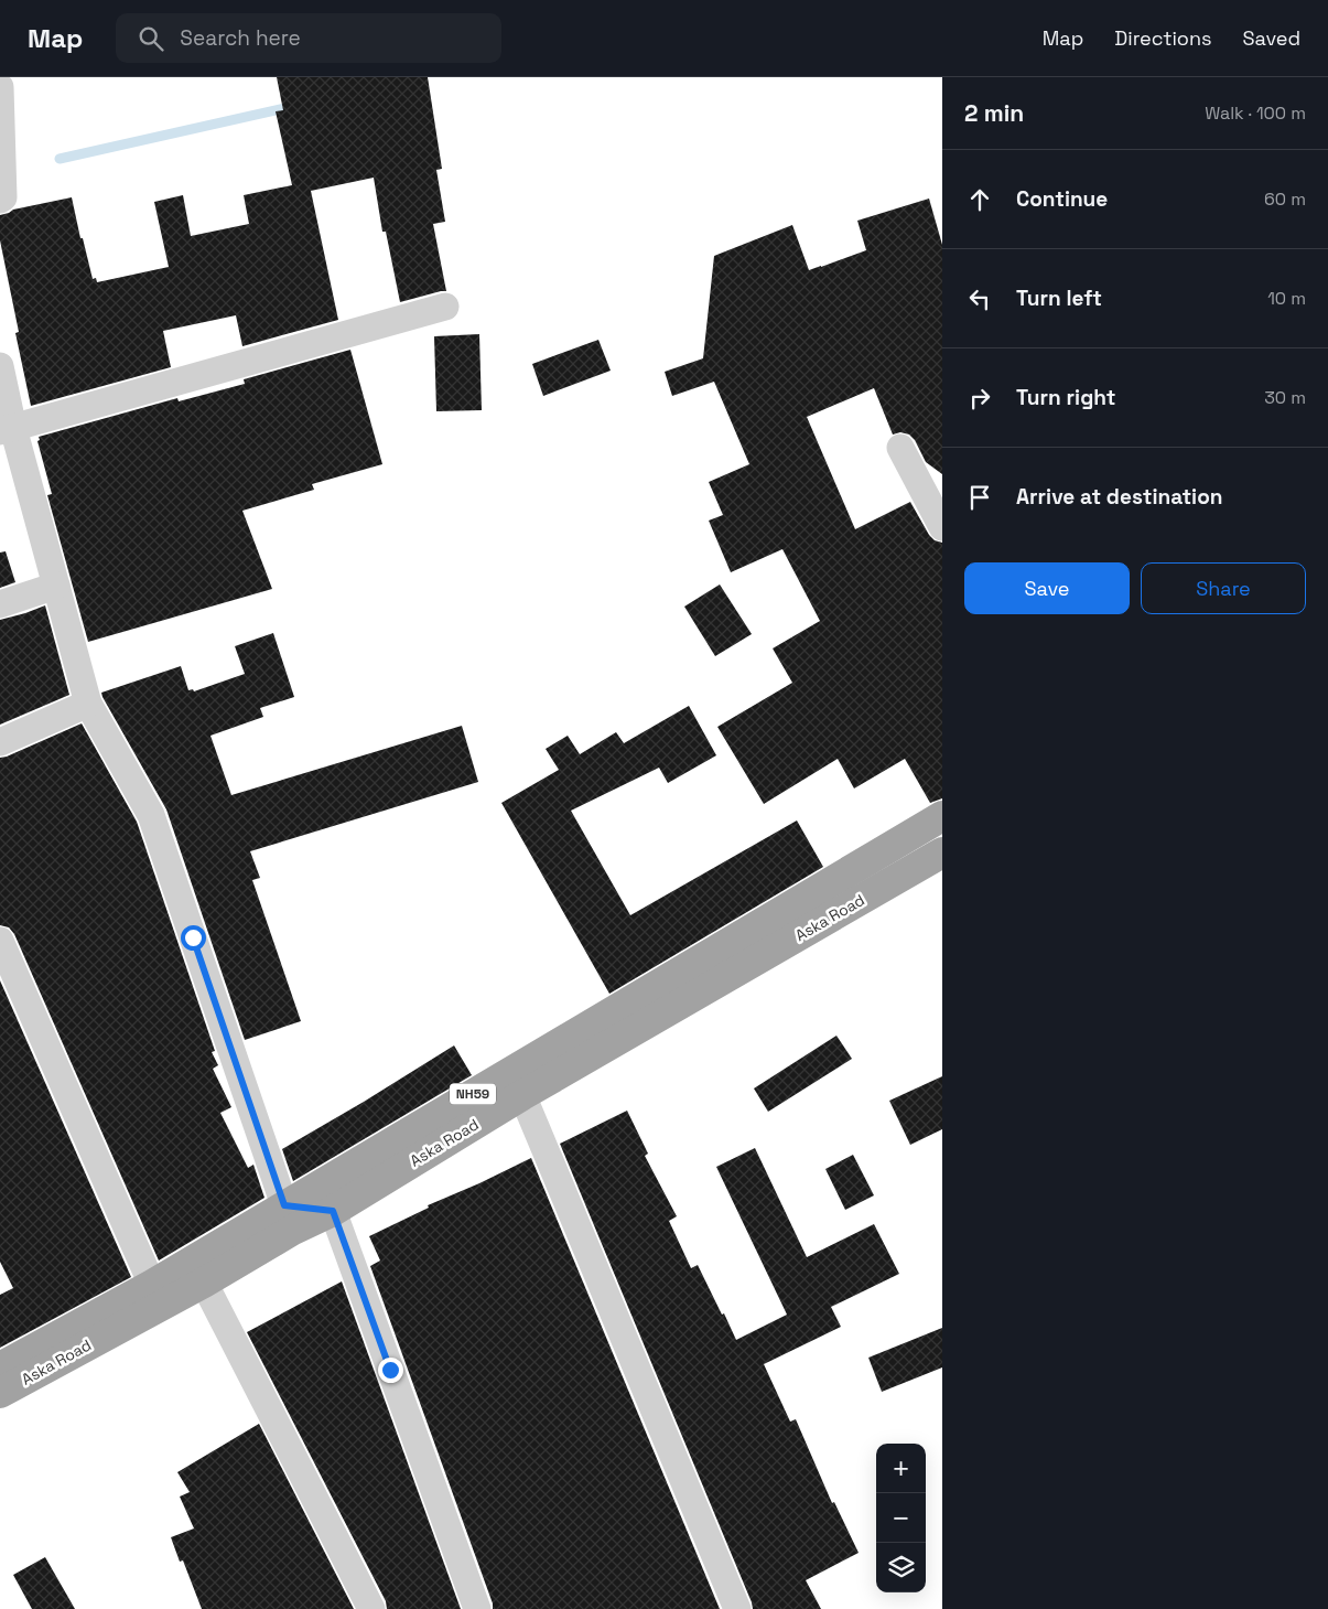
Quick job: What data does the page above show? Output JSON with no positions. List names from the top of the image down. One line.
{"streets":{"highway":["Aska Road","NH59"]},"crossings":[["Aska Road","NH59"]],"page":{"header":"Map","search":"Search here","nav":["Map","Directions","Saved"],"heading":["2 min","Walk · 100 m"],"list":[["Continue","60 m"],["Turn left","10 m"],["Turn right","30 m"],"Arrive at destination"],"buttons":["Save","Share"],"map_buttons":["+","−"]}}
